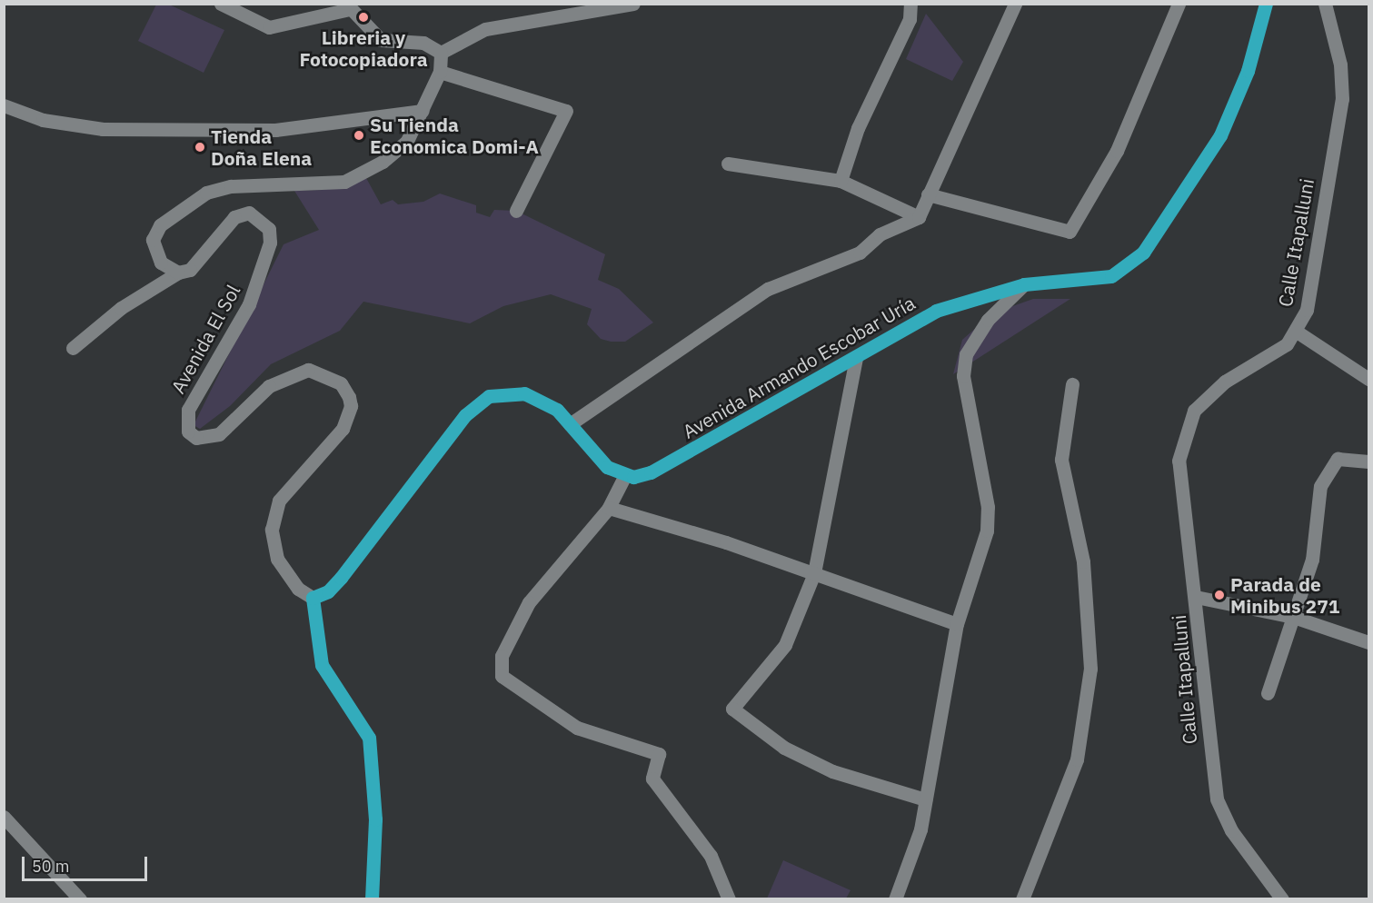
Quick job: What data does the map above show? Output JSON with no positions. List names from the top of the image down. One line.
{"streets":{"main road":["Avenida Armando Escobar Uría"],"street":["Calle Itapalluni","Avenida El Sol"]},"places":["Libreria y Fotocopiadora","Su Tienda Economica Domi-A","Tienda Doña Elena","Parada de Minibus 271"],"scale_bar":"50 m"}
